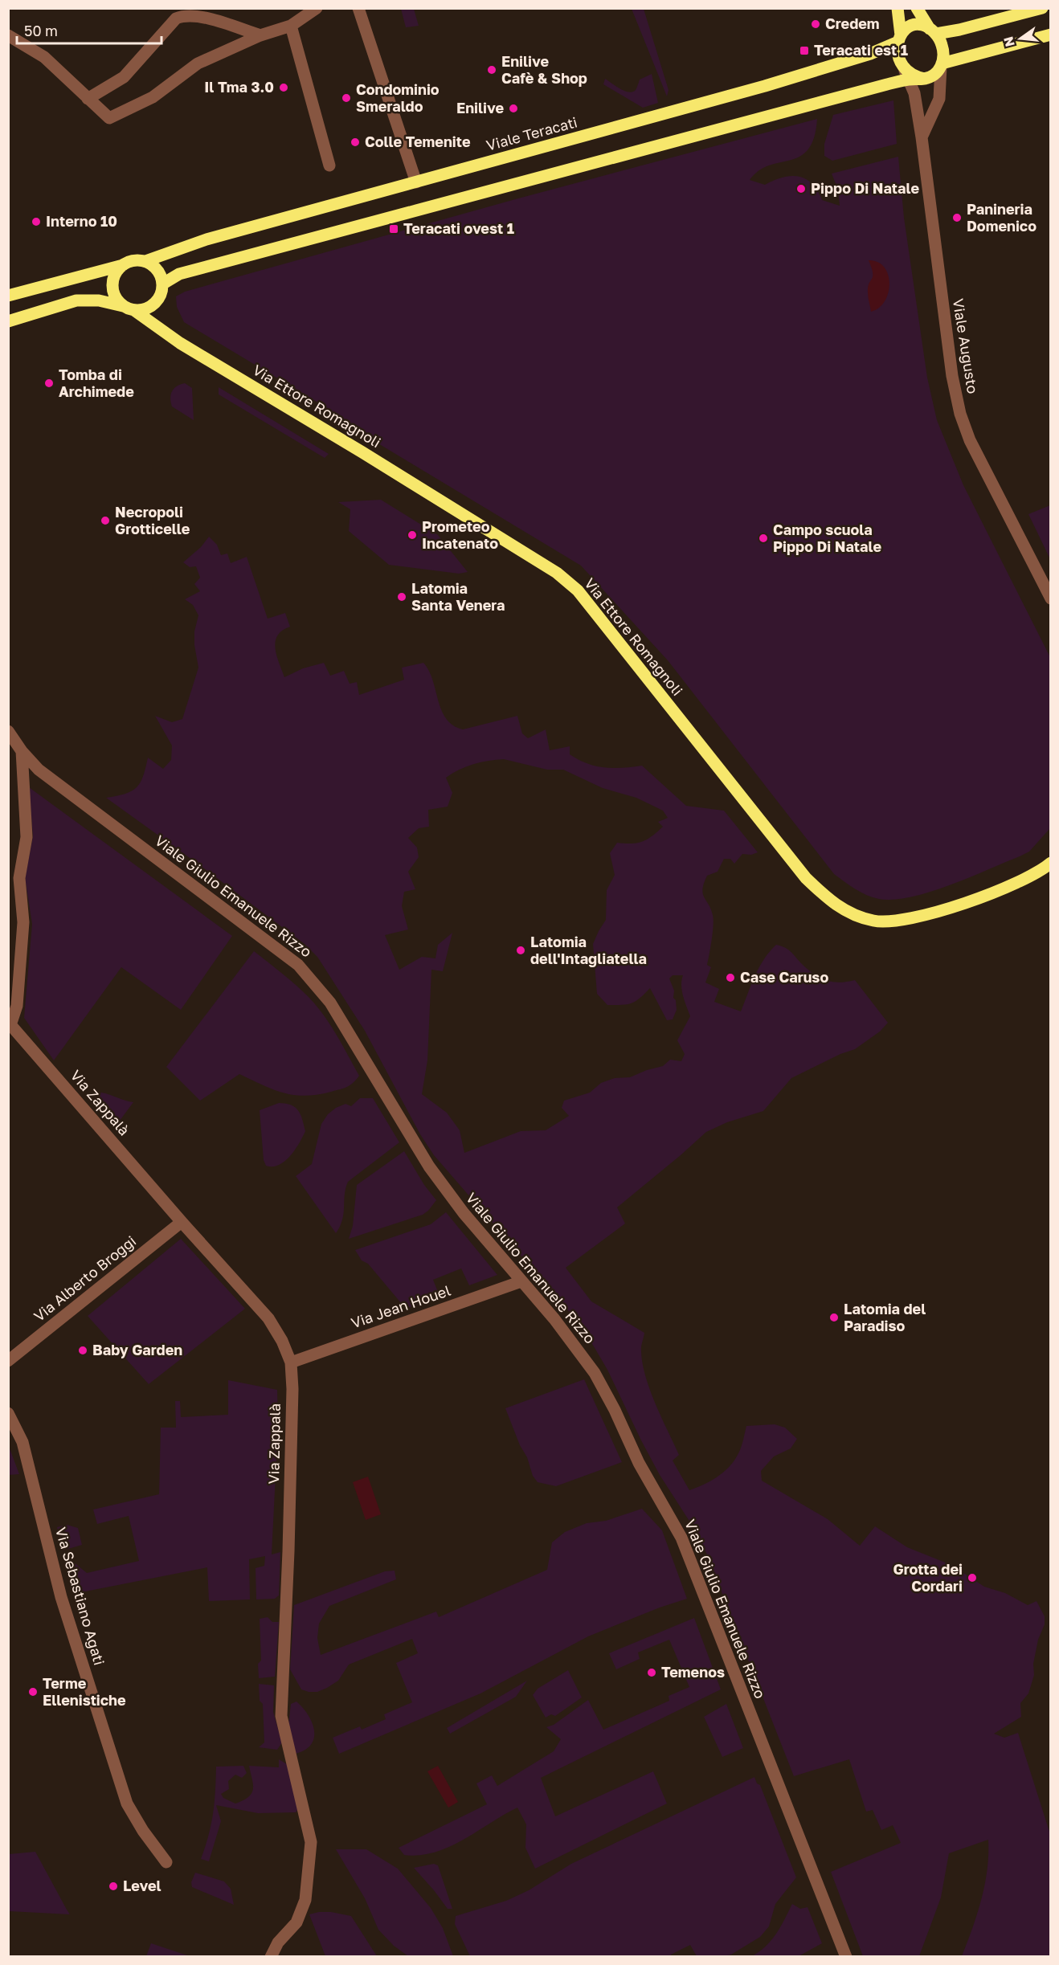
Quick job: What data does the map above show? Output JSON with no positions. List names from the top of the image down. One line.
{"streets":{"main road":["Viale Teracati","Via Ettore Romagnoli"],"street":["Viale Augusto","Viale Giulio Emanuele Rizzo","Via Zappalà","Via Alberto Broggi","Via Jean Houel","Via Sebastiano Agati"]},"crossings":[["Viale Teracati","Viale Augusto"],["Viale Teracati","Via Ettore Romagnoli"],["Viale Giulio Emanuele Rizzo","Via Jean Houel"],["Via Zappalà","Via Alberto Broggi"],["Via Zappalà","Via Jean Houel"]],"places":{"other":["Credem","Enilive Cafè & Shop","Il Tma 3.0","Condominio Smeraldo","Enilive","Colle Temenite","Pippo Di Natale","Panineria Domenico","Interno 10","Tomba di Archimede","Necropoli Grotticelle","Prometeo Incatenato","Campo scuola Pippo Di Natale","Latomia Santa Venera","Latomia dell'Intagliatella","Case Caruso","Latomia del Paradiso","Baby Garden","Grotta dei Cordari","Temenos","Terme Ellenistiche","Level"],"transit":["Teracati est 1","Teracati ovest 1"]},"scale_bar":"50 m","north":"left"}
